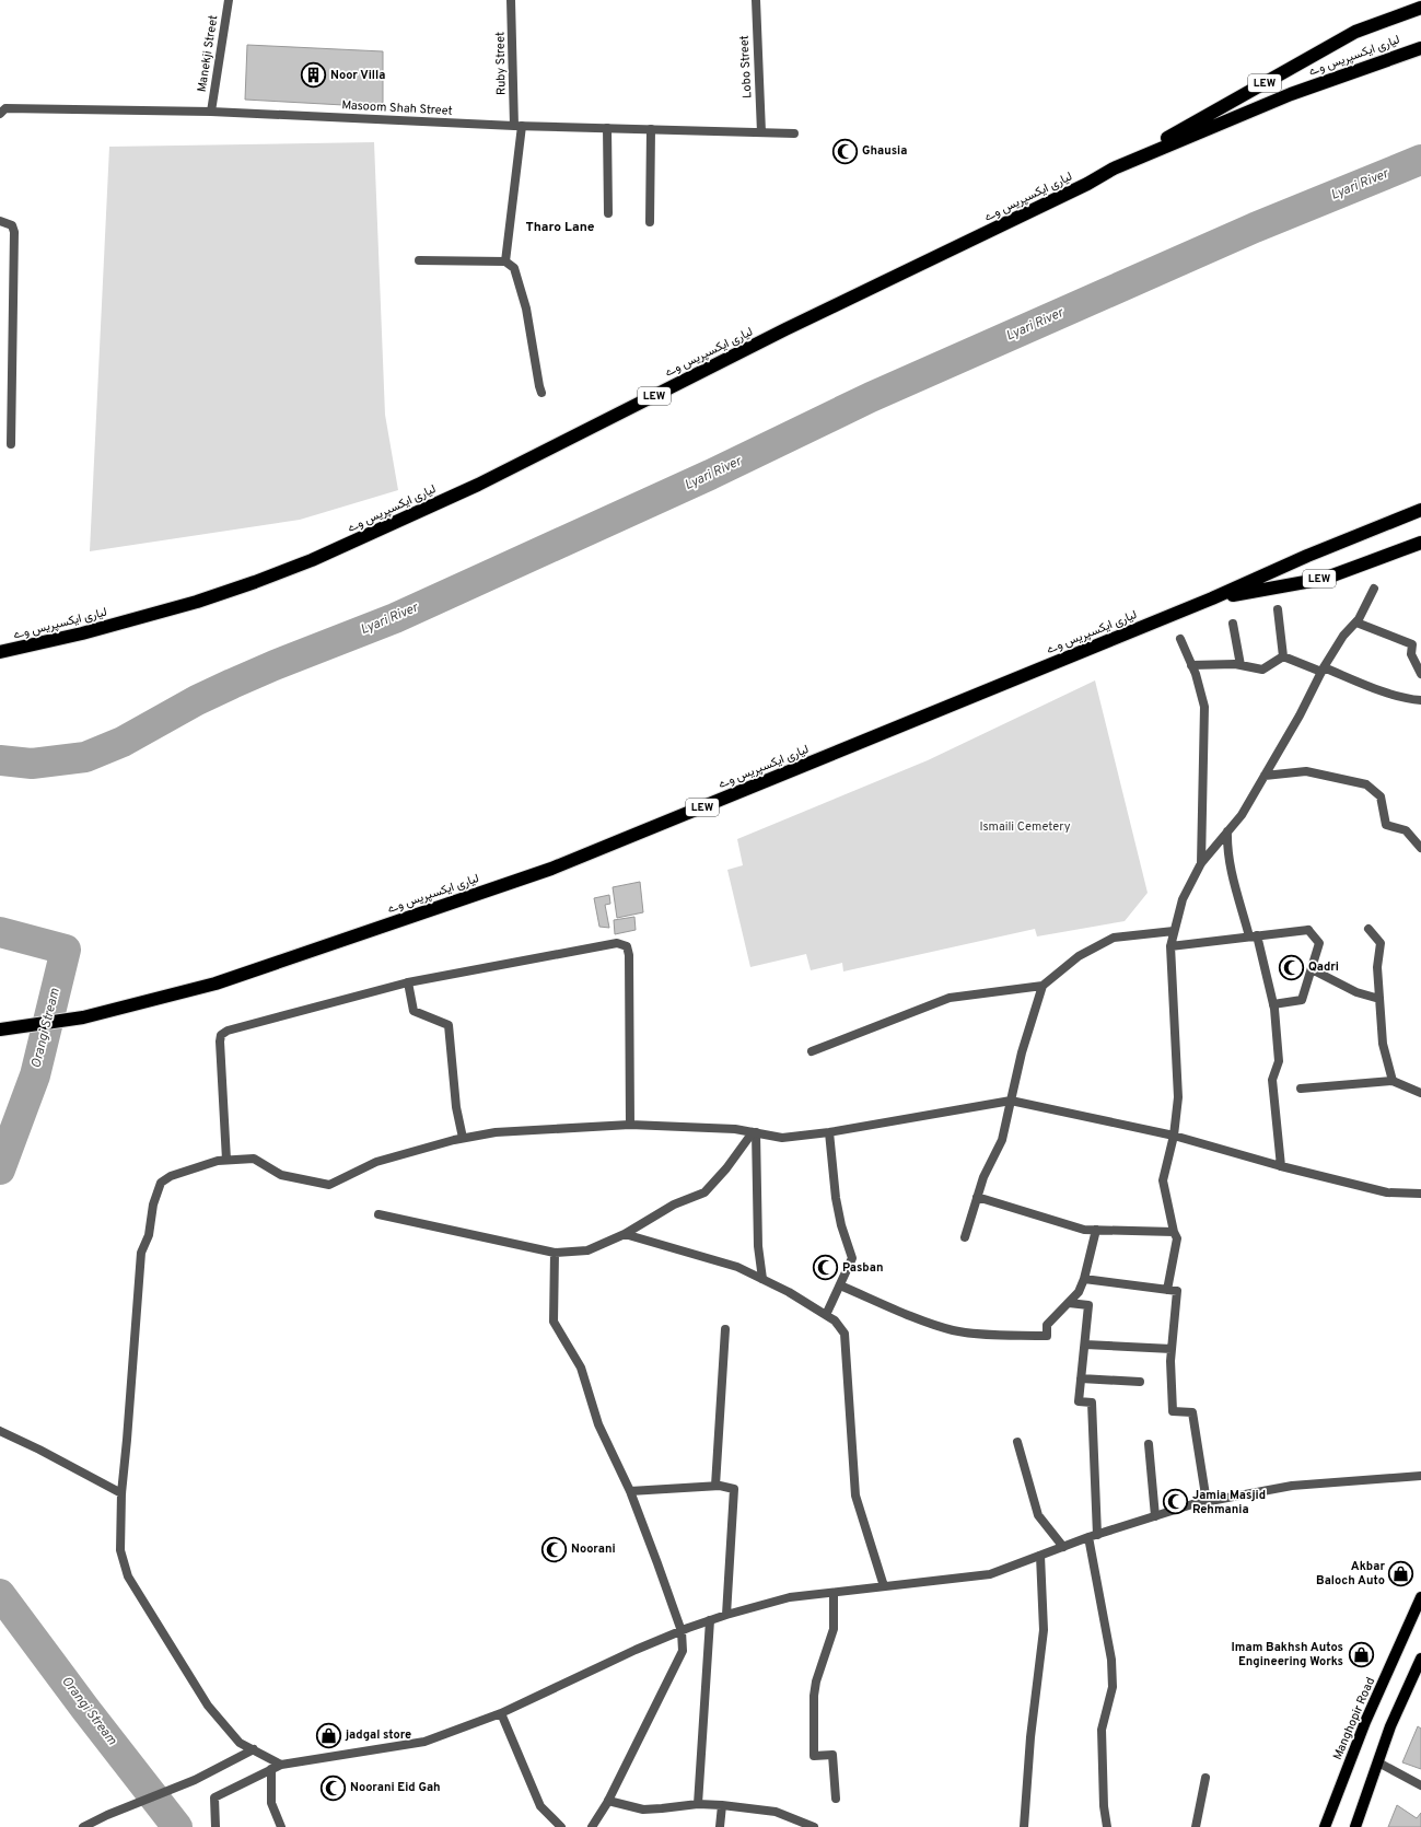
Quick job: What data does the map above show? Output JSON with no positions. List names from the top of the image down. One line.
{"streets":{"highway":["لیاری ایکسپریس وے","LEW"],"main road":["Manghopir Road"],"street":["Manekji Street","Ruby Street","Lobo Street","Masoom Shah Street"]},"crossings":[["Manekji Street","Masoom Shah Street"],["لیاری ایکسپریس وے","LEW"],["Ruby Street","Masoom Shah Street"],["Lobo Street","Masoom Shah Street"]],"districts":["Tharo Lane"],"water":["Lyari River","Orangi Stream"],"parks":["Ismaili Cemetery"],"places":{"building":["Noor Villa"],"mosque":["Ghausia","Qadri","Pasban","Jamia Masjid Rehmania","Noorani","Noorani Eid Gah"],"shop":["Akbar Baloch Auto","Imam Bakhsh Autos Engineering Works","jadgal store"]}}
